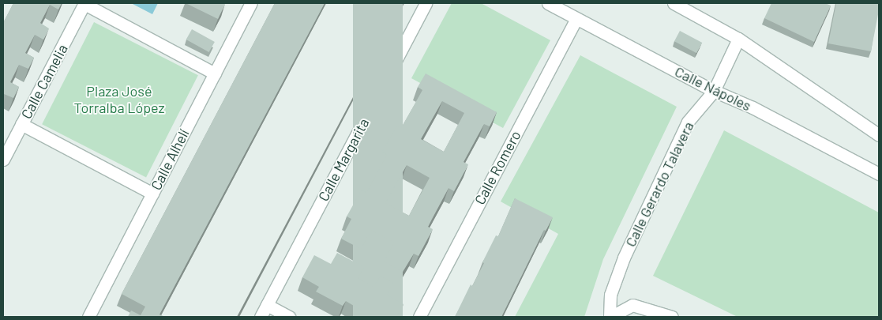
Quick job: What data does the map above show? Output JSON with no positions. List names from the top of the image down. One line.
{"streets":{"street":["Calle Camelia","Calle Nápoles","Calle Alhelí","Calle Margarita","Calle Romero","Calle Gerardo Talavera"]},"crossings":[["Calle Nápoles","Calle Romero"],["Calle Nápoles","Calle Gerardo Talavera"]],"parks":["Plaza José Torralba López"]}
